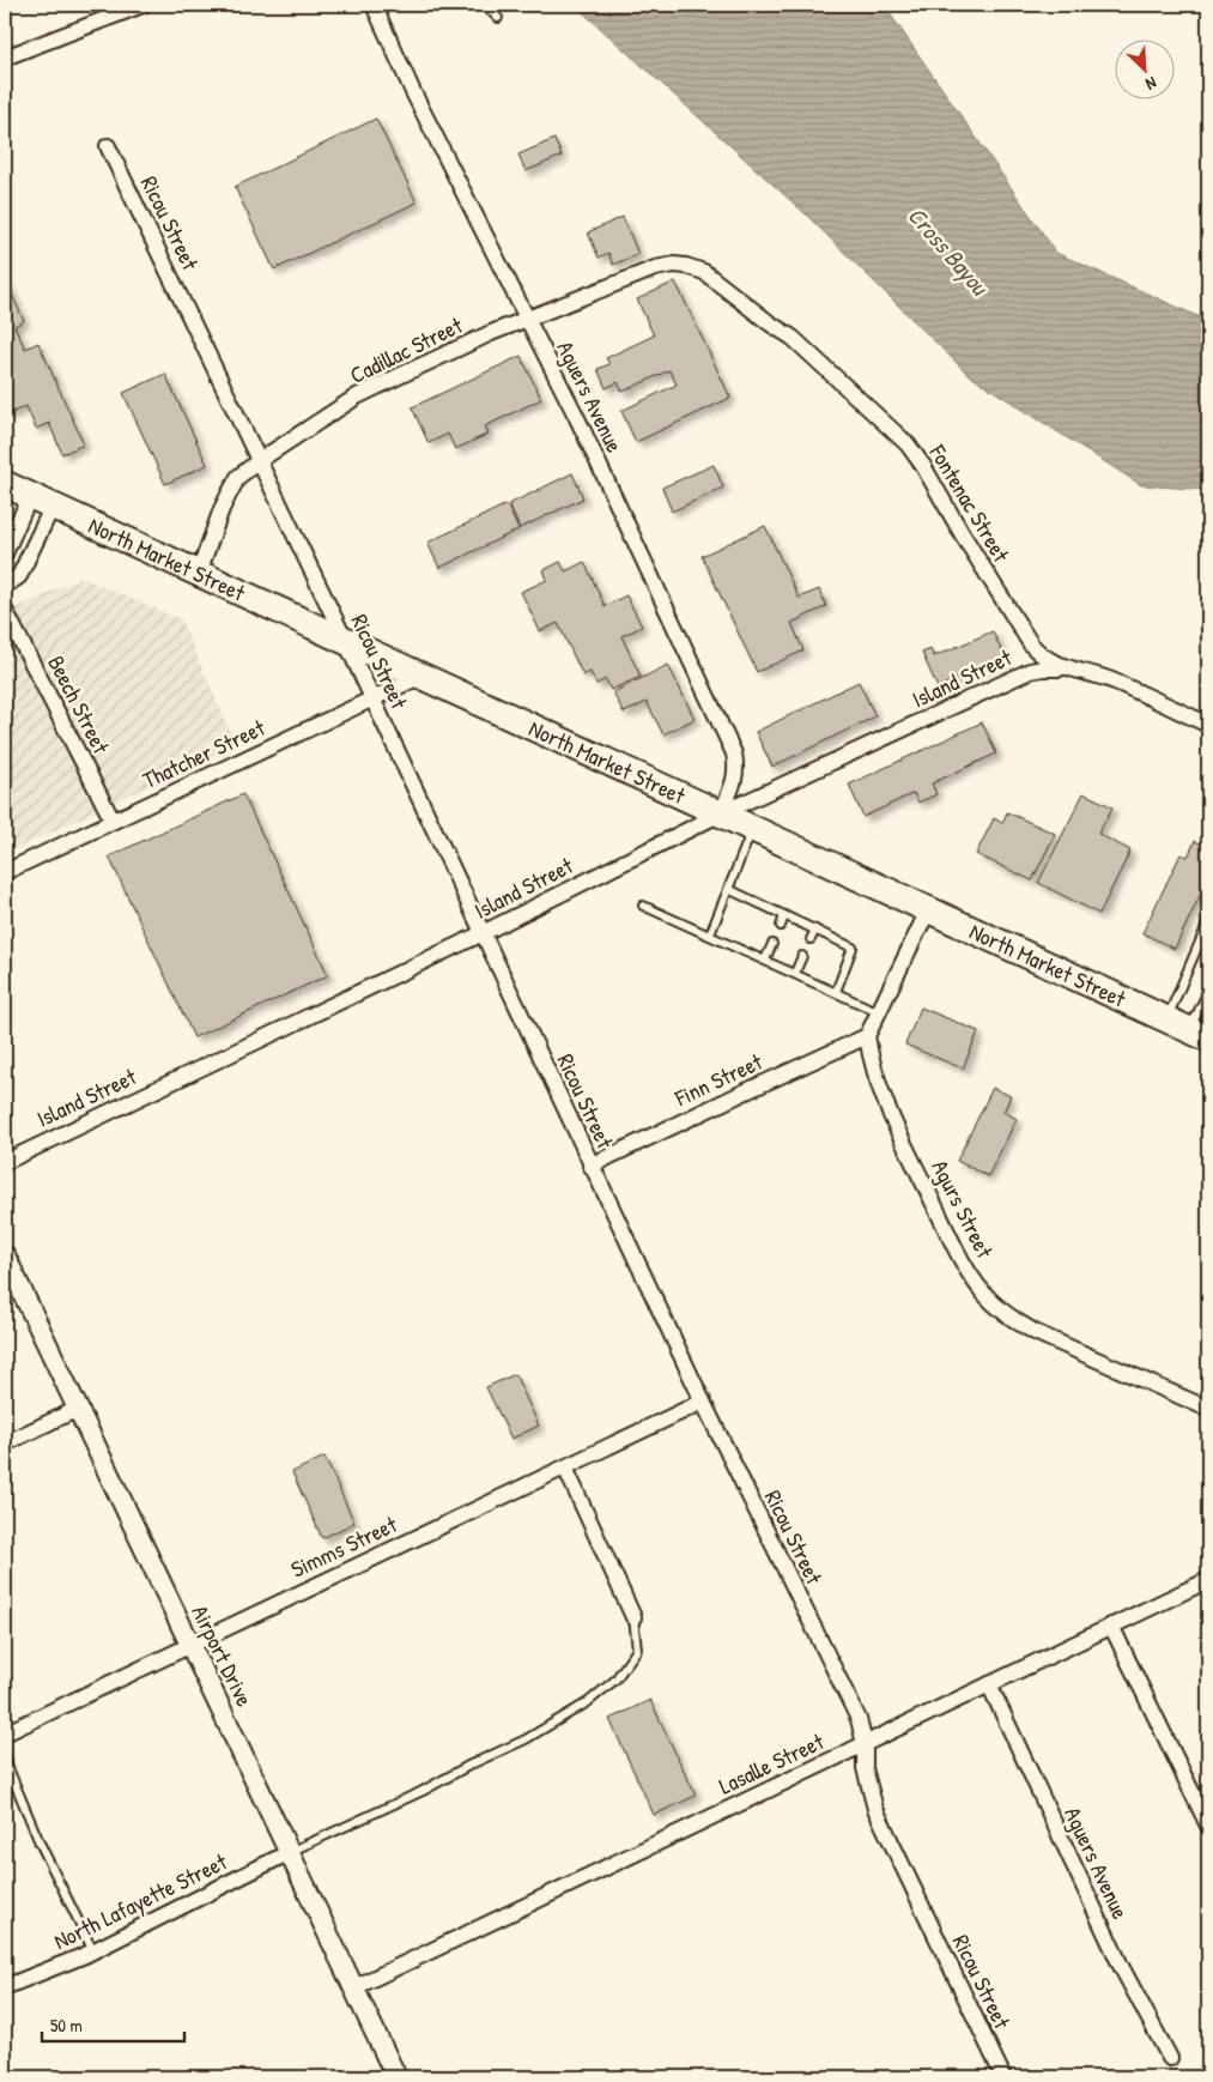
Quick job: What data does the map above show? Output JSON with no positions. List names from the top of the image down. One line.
{"streets":{"main road":["North Market Street"],"street":["Ricou Street","Cadillac Street","Aguers Avenue","Fontenac Street","Island Street","Beech Street","Thatcher Street","Finn Street","Agurs Street","Simms Street","Airport Drive","Lasalle Street","North Lafayette Street"]},"crossings":[["Ricou Street","Cadillac Street"],["Ricou Street","North Market Street"],["Ricou Street","Island Street"],["Ricou Street","Thatcher Street"],["Ricou Street","Finn Street"],["Ricou Street","Simms Street"],["Ricou Street","Lasalle Street"],["Cadillac Street","Aguers Avenue"],["Cadillac Street","Fontenac Street"],["Cadillac Street","North Market Street"],["Aguers Avenue","North Market Street"],["Aguers Avenue","Island Street"],["Aguers Avenue","Lasalle Street"],["Fontenac Street","Island Street"],["North Market Street","Island Street"],["North Market Street","Thatcher Street"],["Beech Street","Thatcher Street"],["Finn Street","Agurs Street"],["Simms Street","Airport Drive"],["Airport Drive","Lasalle Street"],["Airport Drive","North Lafayette Street"]],"water":["Cross Bayou"],"scale_bar":"50 m","north":"bottom right"}
